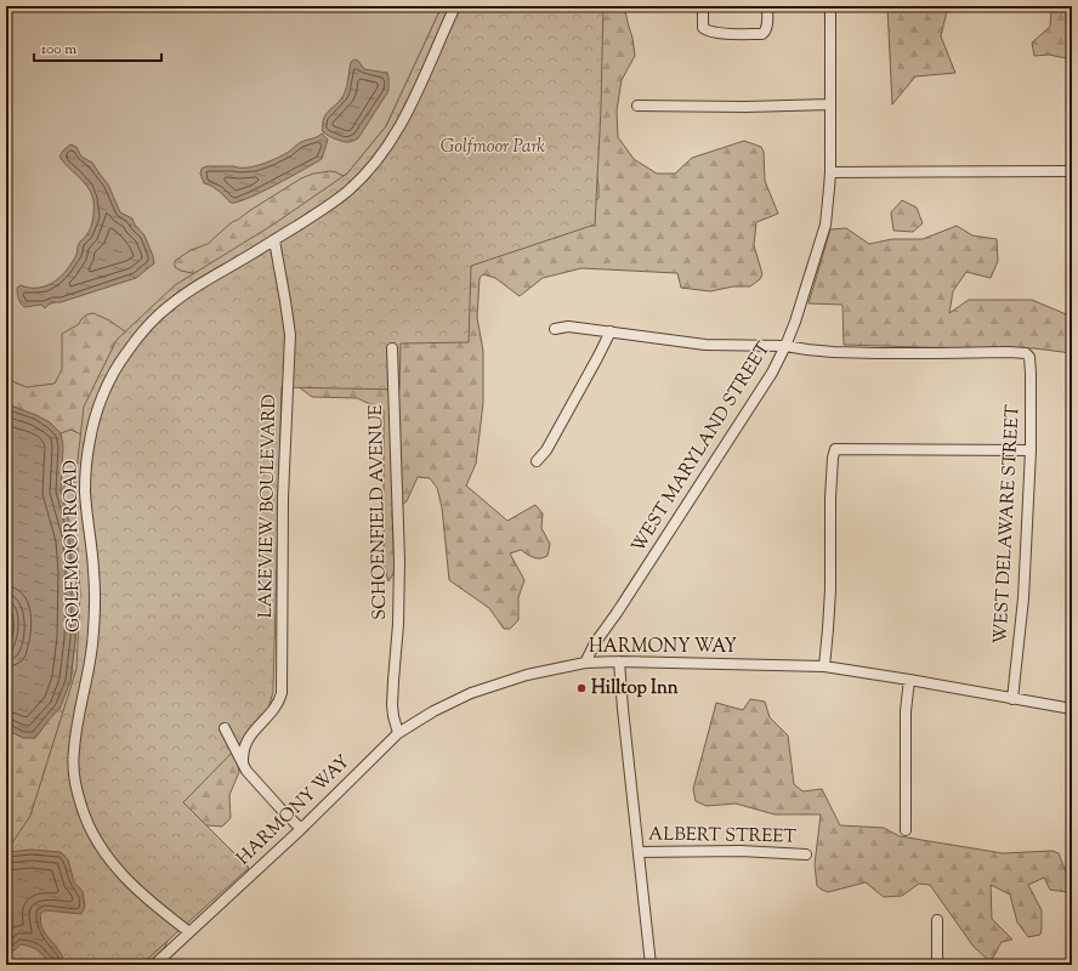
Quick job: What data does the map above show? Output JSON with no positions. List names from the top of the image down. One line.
{"streets":{"street":["WEST MARYLAND STREET","LAKEVIEW BOULEVARD","SCHOENFIELD AVENUE","WEST DELAWARE STREET","GOLFMOOR ROAD","HARMONY WAY","ALBERT STREET"]},"crossings":[["WEST MARYLAND STREET","WEST DELAWARE STREET"],["WEST MARYLAND STREET","HARMONY WAY"],["LAKEVIEW BOULEVARD","GOLFMOOR ROAD"],["SCHOENFIELD AVENUE","HARMONY WAY"],["WEST DELAWARE STREET","HARMONY WAY"],["GOLFMOOR ROAD","HARMONY WAY"]],"parks":["Golfmoor Park"],"places":["Hilltop Inn"],"scale_bar":"100 m"}
